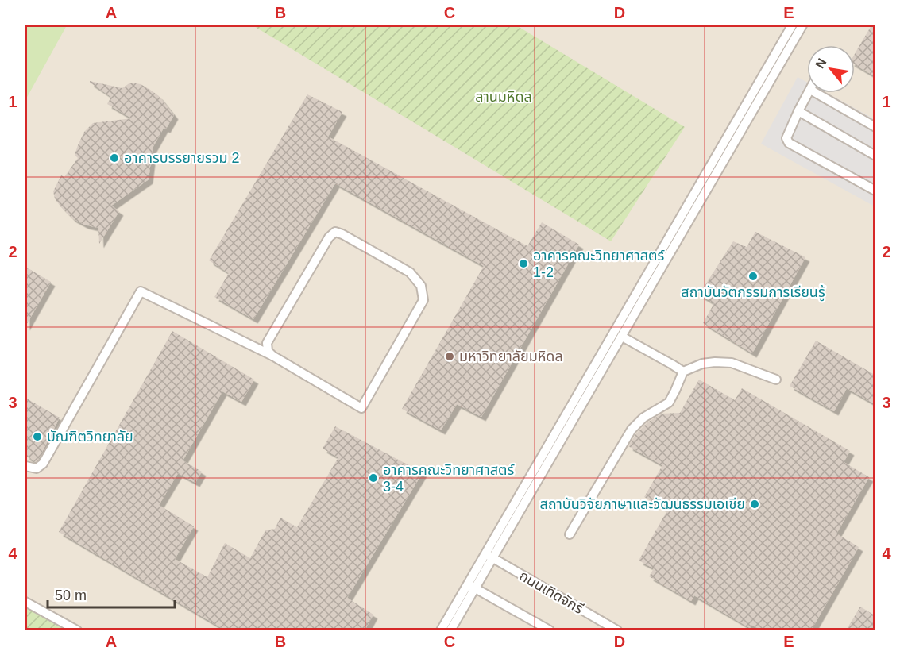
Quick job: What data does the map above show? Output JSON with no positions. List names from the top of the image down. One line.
{"streets":{"lane":["ถนนเทิดจักรี"]},"parks":["ลานมหิดล"],"places":["อาคารบรรยายรวม 2","อาคารคณะวิทยาศาสตร์ 1-2","สถาบันวัตกรรมการเรียนรู้","มหาวิทยาลัยมหิดล","บัณฑิตวิทยาลัย","อาคารคณะวิทยาศาสตร์ 3-4","สถาบันวิจัยภาษาและวัฒนธรรมเอเชีย"],"scale_bar":"50 m","north":"top left","grid":{"columns":["A","B","C","D","E"],"rows":["1","2","3","4"]}}
